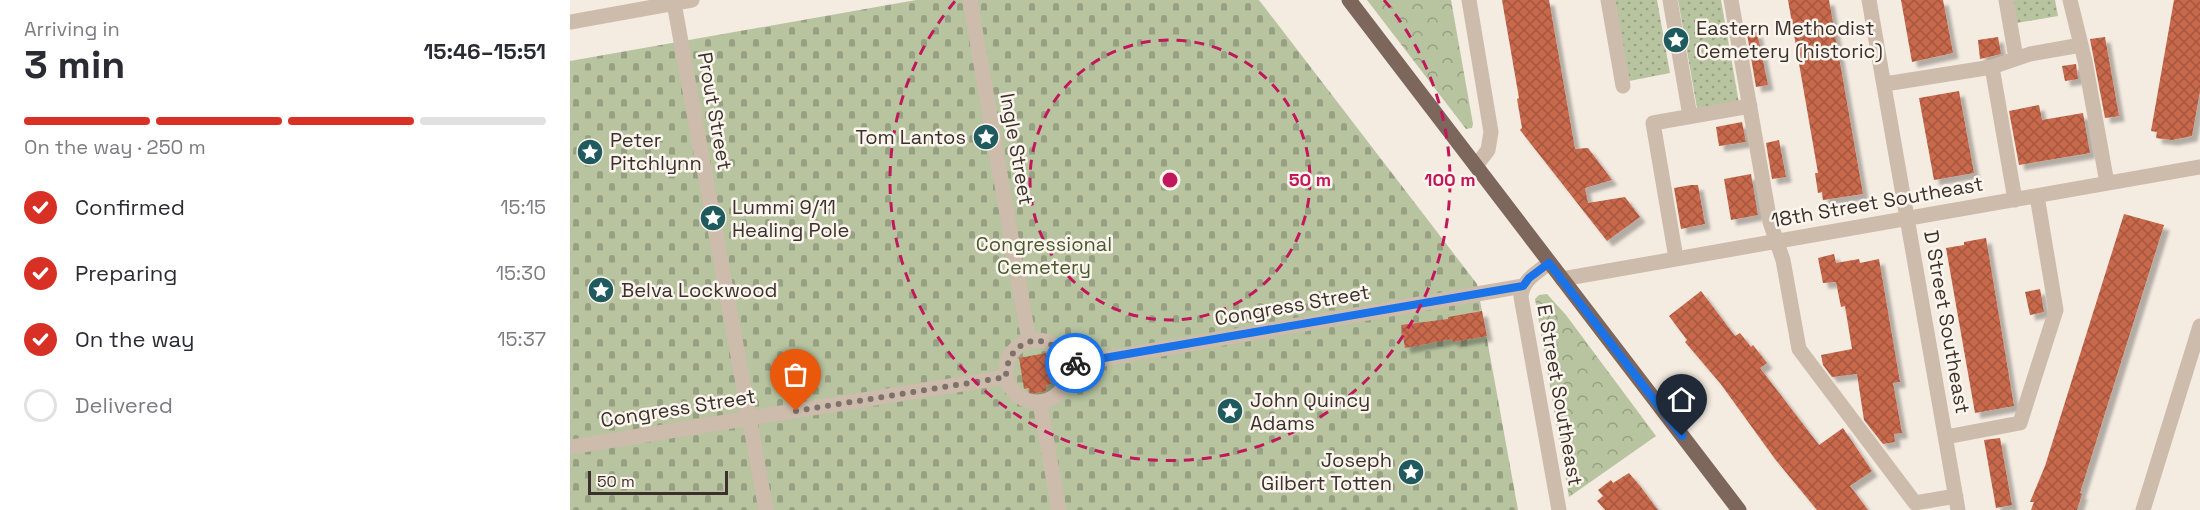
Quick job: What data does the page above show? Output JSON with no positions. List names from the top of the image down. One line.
{"streets":{"street":["Prout Street","Ingle Street","18th Street Southeast","Congress Street","D Street Southeast","E Street Southeast"]},"crossings":[["Prout Street","Congress Street"],["Ingle Street","Congress Street"],["18th Street Southeast","D Street Southeast"],["Congress Street","E Street Southeast"]],"parks":["Congressional Cemetery"],"places":{"place":["Eastern Methodist Cemetery (historic)","Tom Lantos","Peter Pitchlynn","Lummi 9/11 Healing Pole","Belva Lockwood","John Quincy Adams","Joseph Gilbert Totten"]},"scale_bar":"50 m","page":{"heading":["3 min","Arriving in","15:46–15:51"],"bar":"On the way · 250 m","list":[["Confirmed","15:15"],["Preparing","15:30"],["On the way","15:37"],"Delivered"],"scale":"50 m"},"rings":["50 m","100 m"]}
